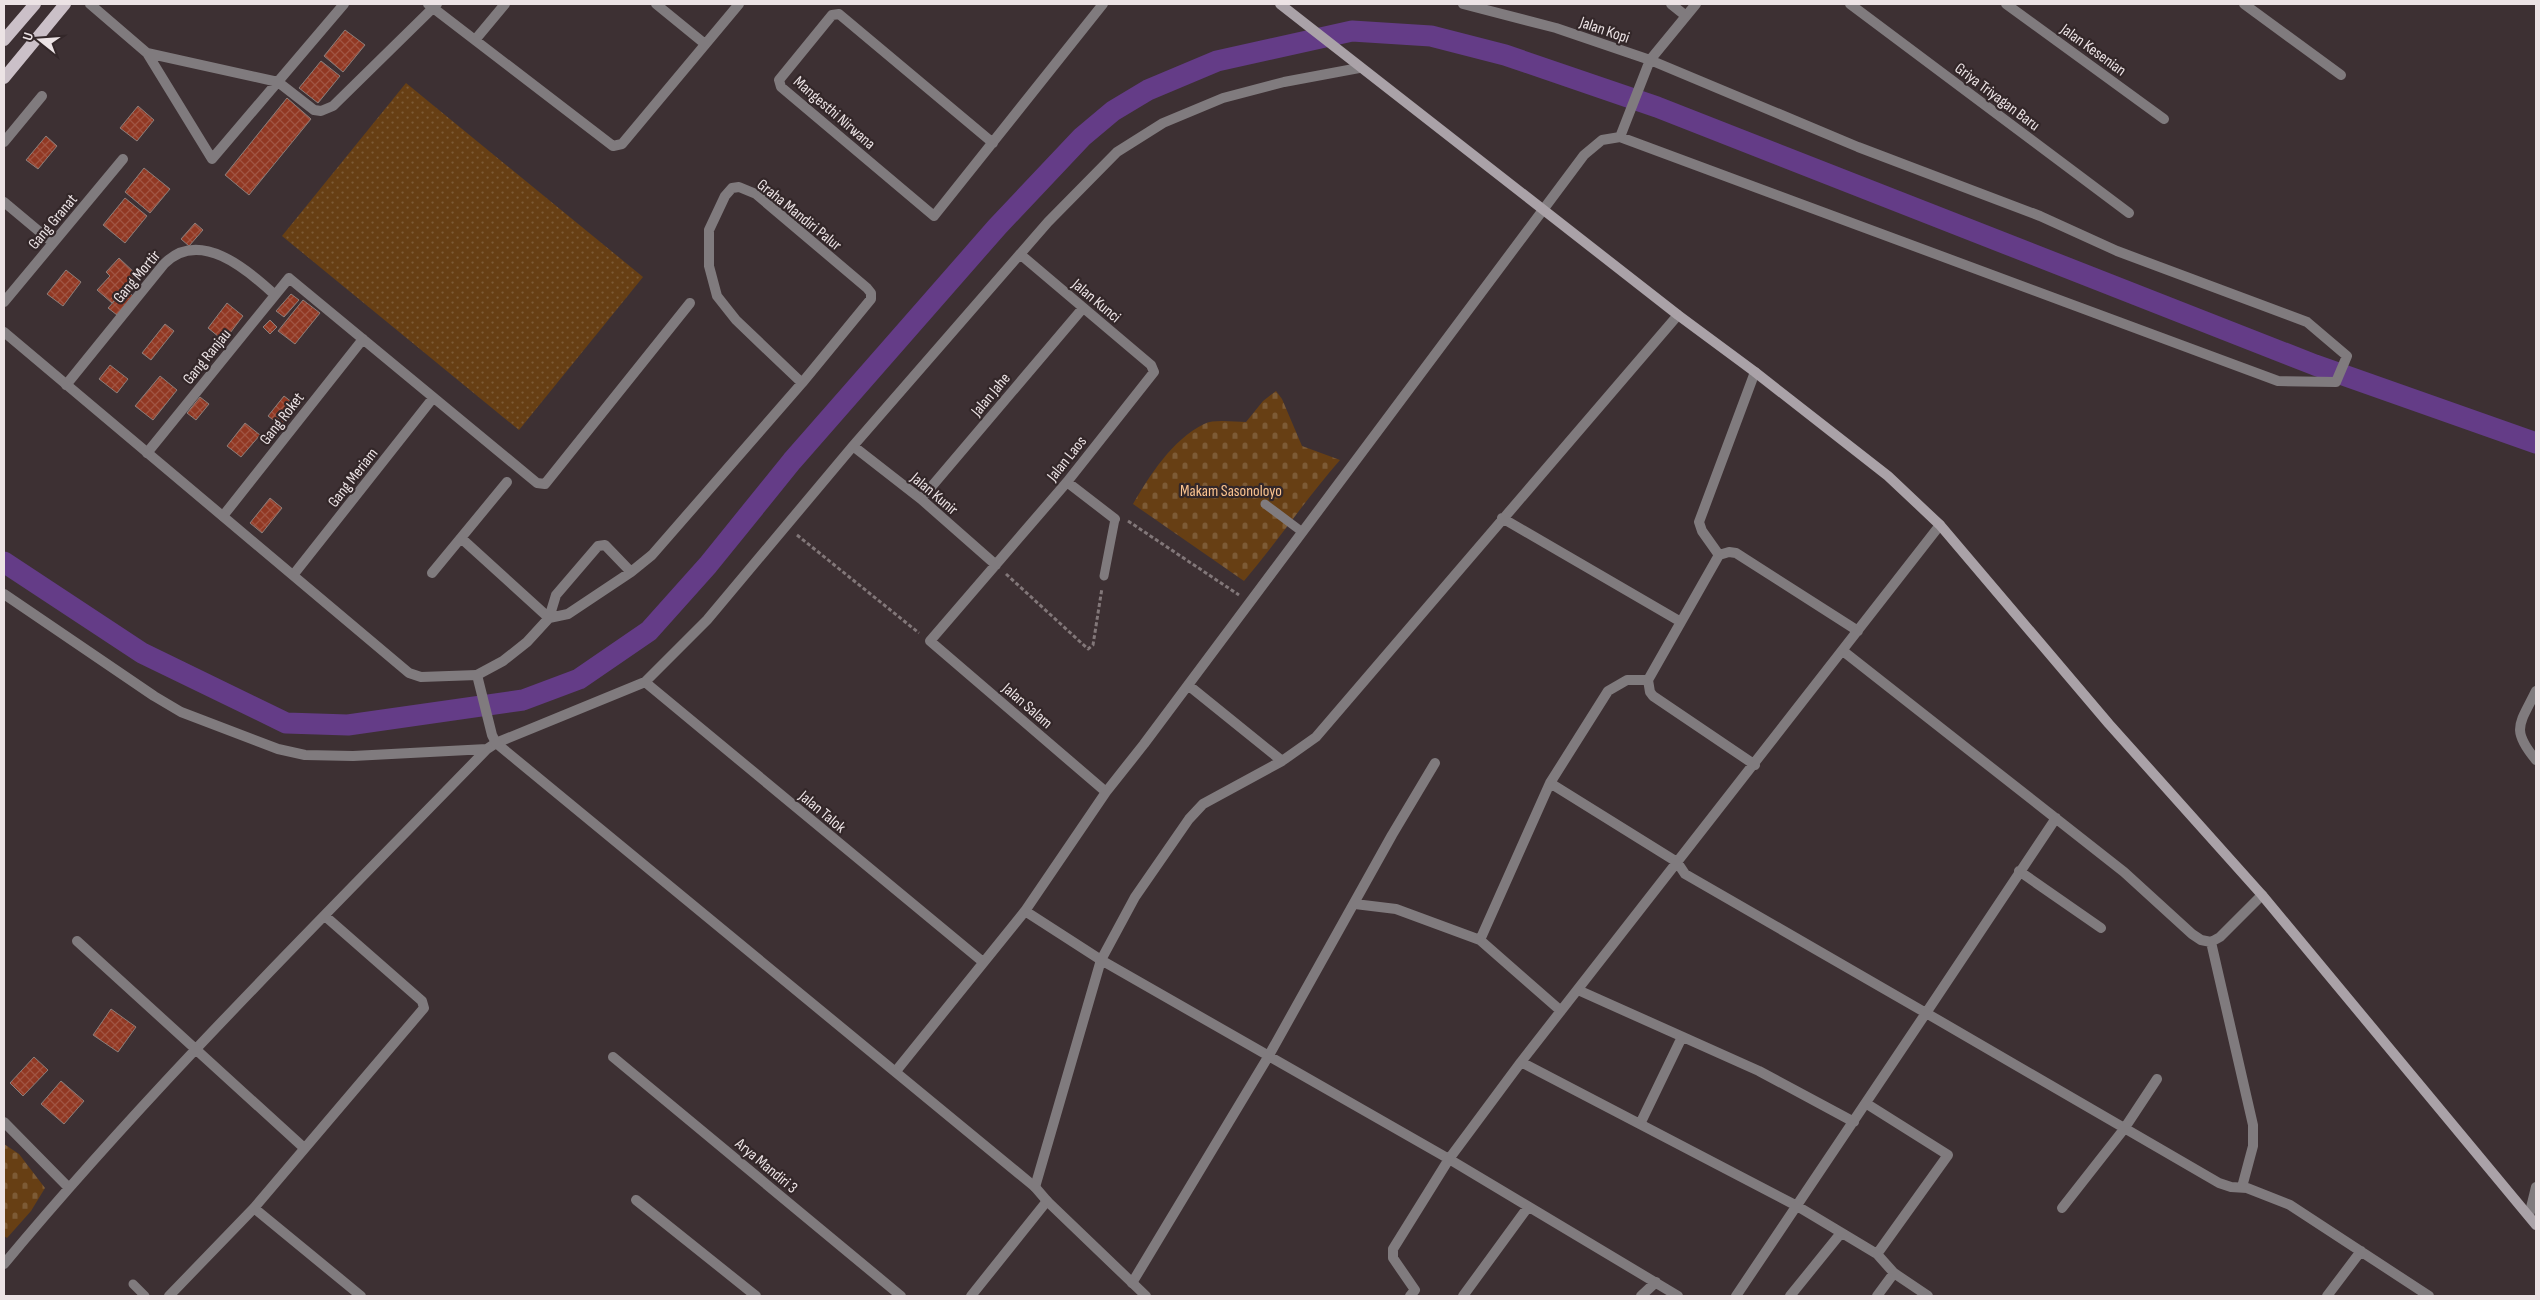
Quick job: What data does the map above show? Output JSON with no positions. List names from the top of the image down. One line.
{"streets":{"street":["Jalan Kopi","Jalan Kesenian","Griya Triyagan Baru","Mangesthi Nirwana","Graha Mandiri Palur","Gang Granat","Gang Mortir","Jalan Kunci","Gang Ranjau","Jalan Jahe","Gang Roket","Jalan Laos","Gang Meriam","Jalan Kunir","Jalan Salam","Jalan Talok","Arya Mandiri 3"]},"crossings":[["Gang Mortir","Gang Ranjau"],["Jalan Kunci","Jalan Jahe"],["Jalan Kunci","Jalan Laos"],["Gang Ranjau","Gang Roket"],["Jalan Jahe","Jalan Kunir"],["Jalan Laos","Jalan Kunir"],["Jalan Laos","Jalan Salam"]],"parks":["Makam Sasonoloyo"],"north":"left"}
